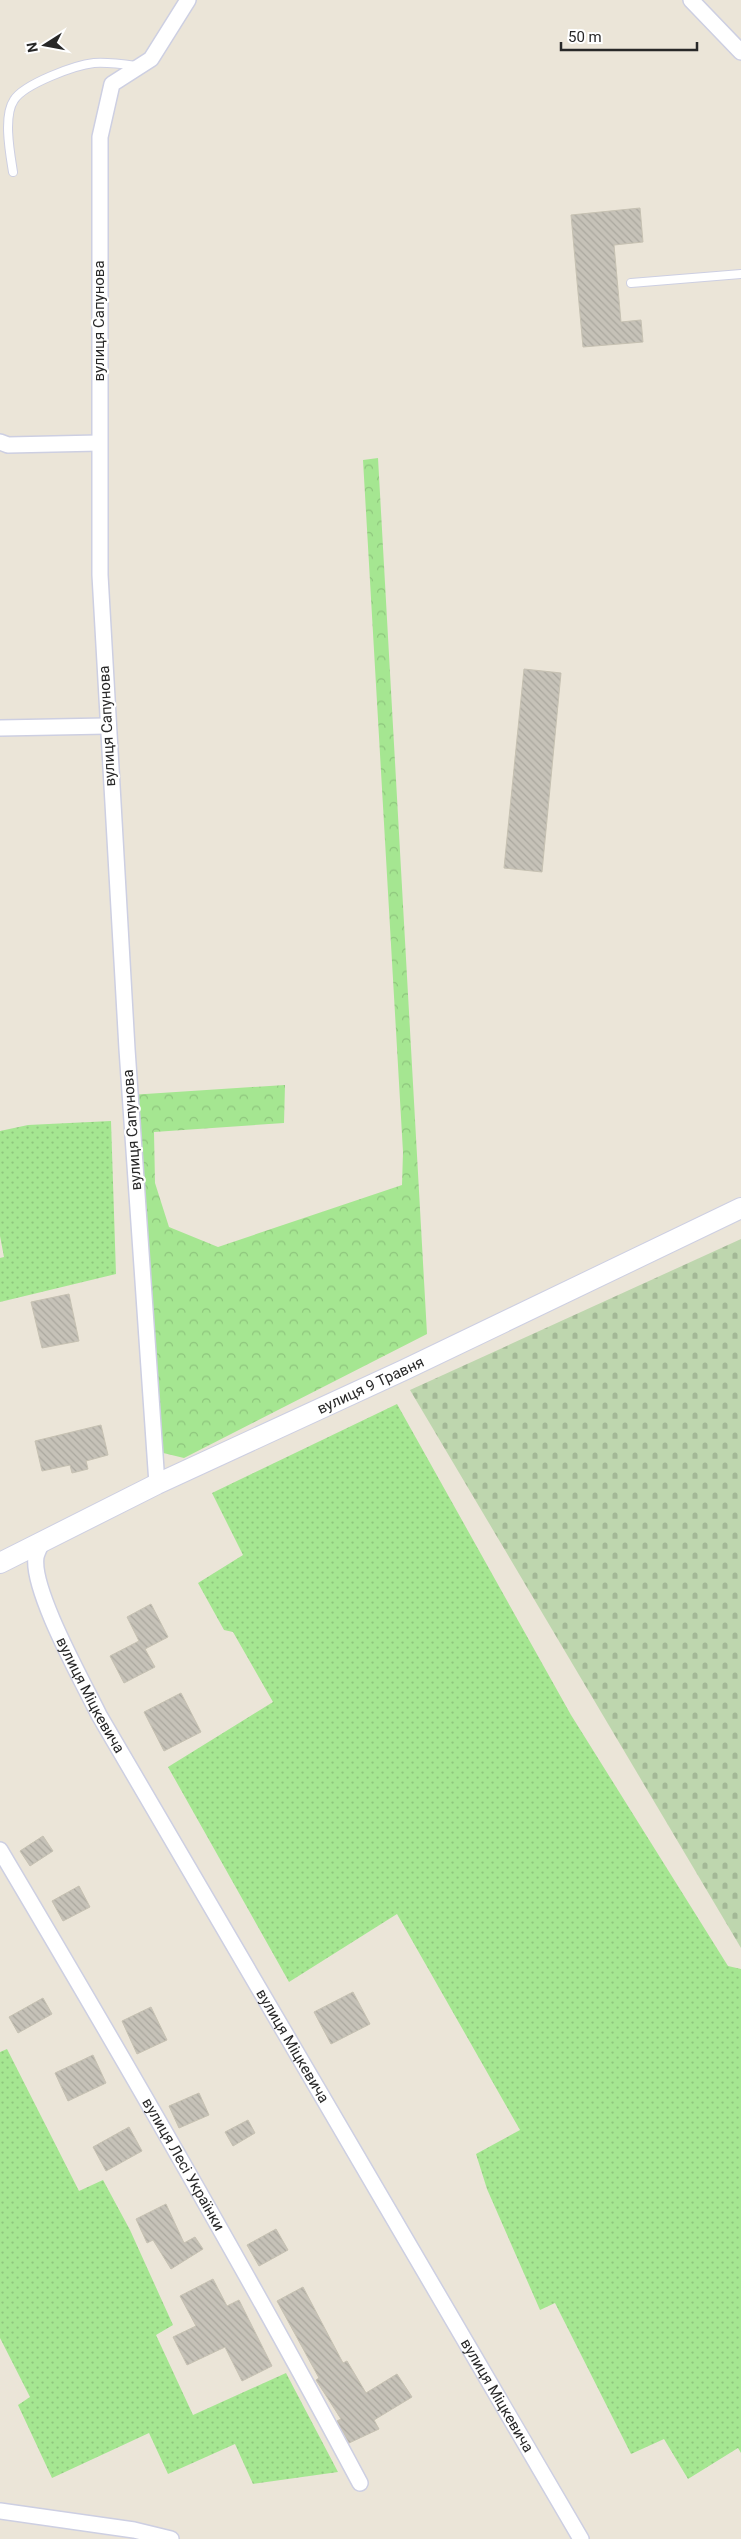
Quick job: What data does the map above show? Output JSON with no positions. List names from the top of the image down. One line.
{"streets":{"street":["вулиця Сапунова","вулиця 9 Травня","вулиця Міцкевича","вулиця Лесі Українки"]},"crossings":[["вулиця Сапунова","вулиця 9 Травня"],["вулиця 9 Травня","вулиця Міцкевича"]],"scale_bar":"50 m","north":"left"}
